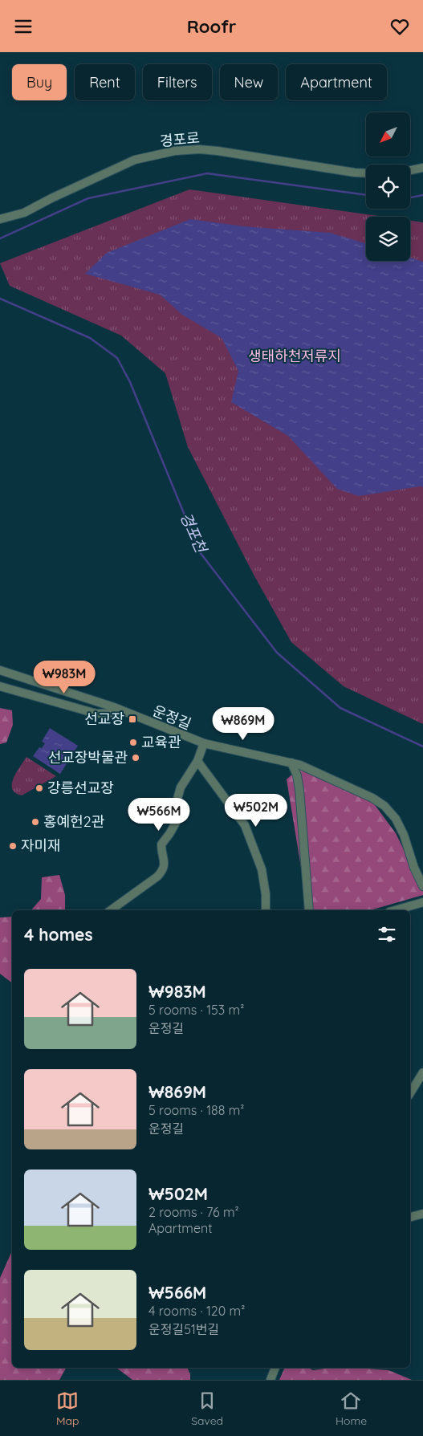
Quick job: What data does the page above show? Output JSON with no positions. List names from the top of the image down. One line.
{"streets":{"street":["경포로","운정길"]},"water":["경포천"],"parks":["생태하천저류지"],"places":{"transit":["선교장"],"other":["교육관","선교장박물관","강릉선교장","홍예헌2관","자미재"]},"north":"bottom left","page":{"header":"Roofr","chip":["Buy","Rent","Filters","New","Apartment"],"price":["₩983M","₩869M","₩502M","₩566M"],"heading":"4 homes","list":[{"name":"₩983M","note":"5 rooms · 153 m² · 운정길"},{"name":"₩869M","note":"5 rooms · 188 m² · 운정길"},{"name":"₩502M","note":"2 rooms · 76 m² · Apartment"},{"name":"₩566M","note":"4 rooms · 120 m² · 운정길51번길"}],"tabs":["Map","Saved","Home"]}}
